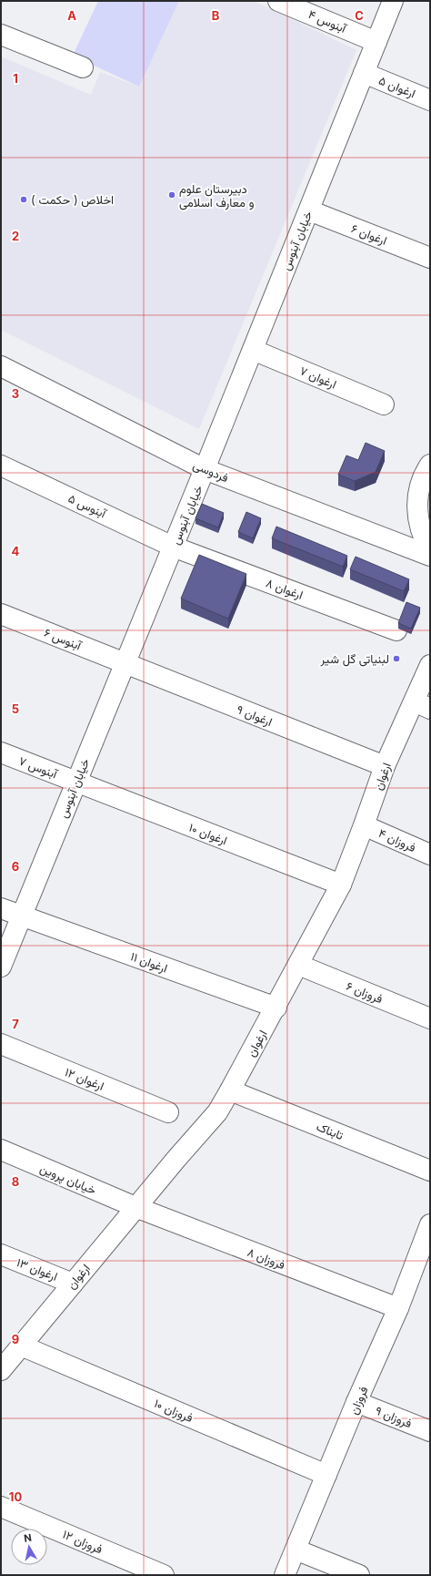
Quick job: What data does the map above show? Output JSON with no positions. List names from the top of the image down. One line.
{"streets":{"street":["آبنوس ۴","ارغوان ۵","ارغوان ۶","خیابان آبنوس","ارغوان ۷","فردوسی","آبنوس ۵","ارغوان ۸","آبنوس ۶","ارغوان ۹","آبنوس ۷","ارغوان","ارغوان ۱۰","فروزان ۴","ارغوان ۱۱","فروزان ۶","ارغوان ۱۲","تابناک","خیابان پروین","فروزان ۸","ارغوان ۱۳","فروزان","فروزان ۱۰","فروزان ۹","فروزان ۱۲"]},"crossings":[["آبنوس ۴","خیابان آبنوس"],["ارغوان ۵","خیابان آبنوس"],["ارغوان ۶","خیابان آبنوس"],["خیابان آبنوس","ارغوان ۷"],["خیابان آبنوس","فردوسی"],["خیابان آبنوس","آبنوس ۵"],["خیابان آبنوس","ارغوان ۸"],["خیابان آبنوس","آبنوس ۶"],["خیابان آبنوس","ارغوان ۹"],["خیابان آبنوس","آبنوس ۷"],["خیابان آبنوس","ارغوان ۱۰"],["خیابان آبنوس","ارغوان ۱۱"],["آبنوس ۵","ارغوان ۸"],["آبنوس ۶","ارغوان ۹"],["ارغوان ۹","ارغوان"],["آبنوس ۷","ارغوان ۱۰"],["ارغوان","ارغوان ۱۰"],["ارغوان","فروزان ۴"],["ارغوان","ارغوان ۱۱"],["ارغوان","فروزان ۶"],["ارغوان","تابناک"],["ارغوان","خیابان پروین"],["ارغوان","فروزان ۸"],["ارغوان","ارغوان ۱۳"],["ارغوان","فروزان ۱۰"],["خیابان پروین","فروزان ۸"],["فروزان ۸","فروزان"],["فروزان","فروزان ۱۰"],["فروزان","فروزان ۹"]],"places":["دبیرستان علوم و معارف اسلامی","اخلاص ( حکمت )","لبنیاتی گل شیر"],"north":"top","grid":{"columns":["A","B","C"],"rows":["1","2","3","4","5","6","7","8","9","10"]}}
